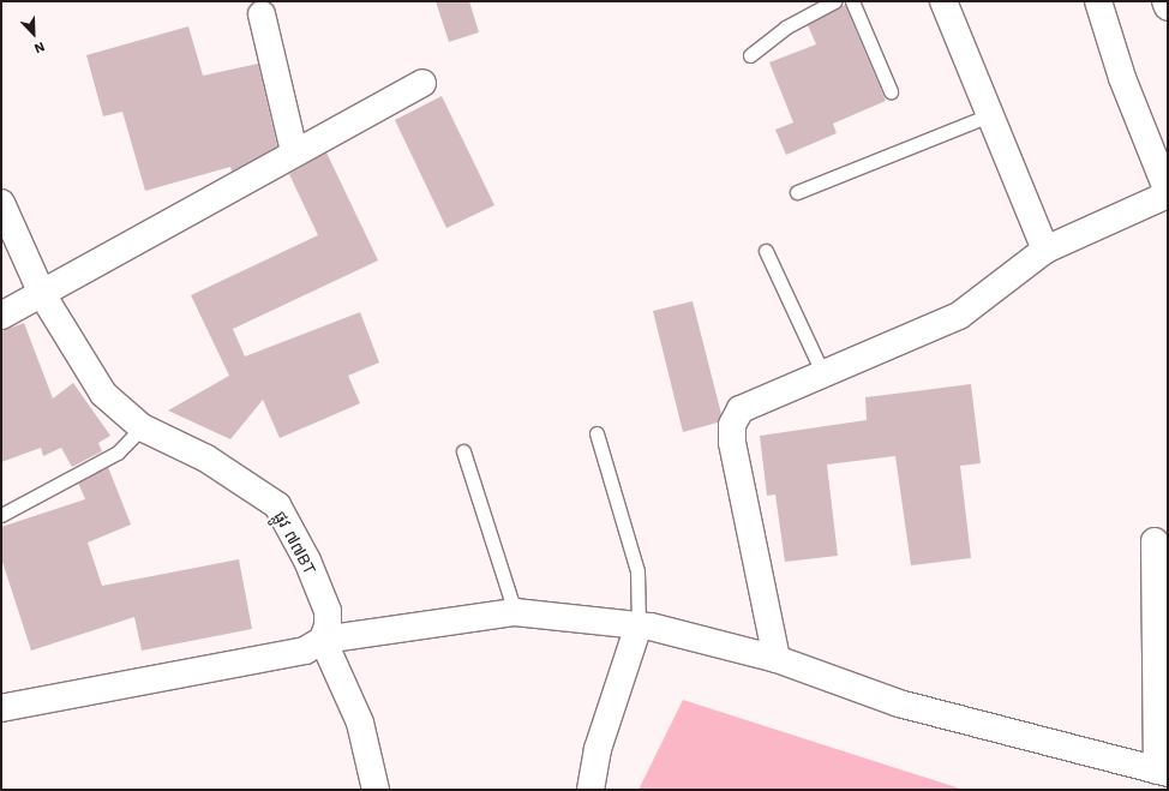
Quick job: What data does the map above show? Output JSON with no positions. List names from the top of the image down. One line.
{"streets":{"street":["ផ្លូវ ៧៧BT"]},"north":"bottom right"}
